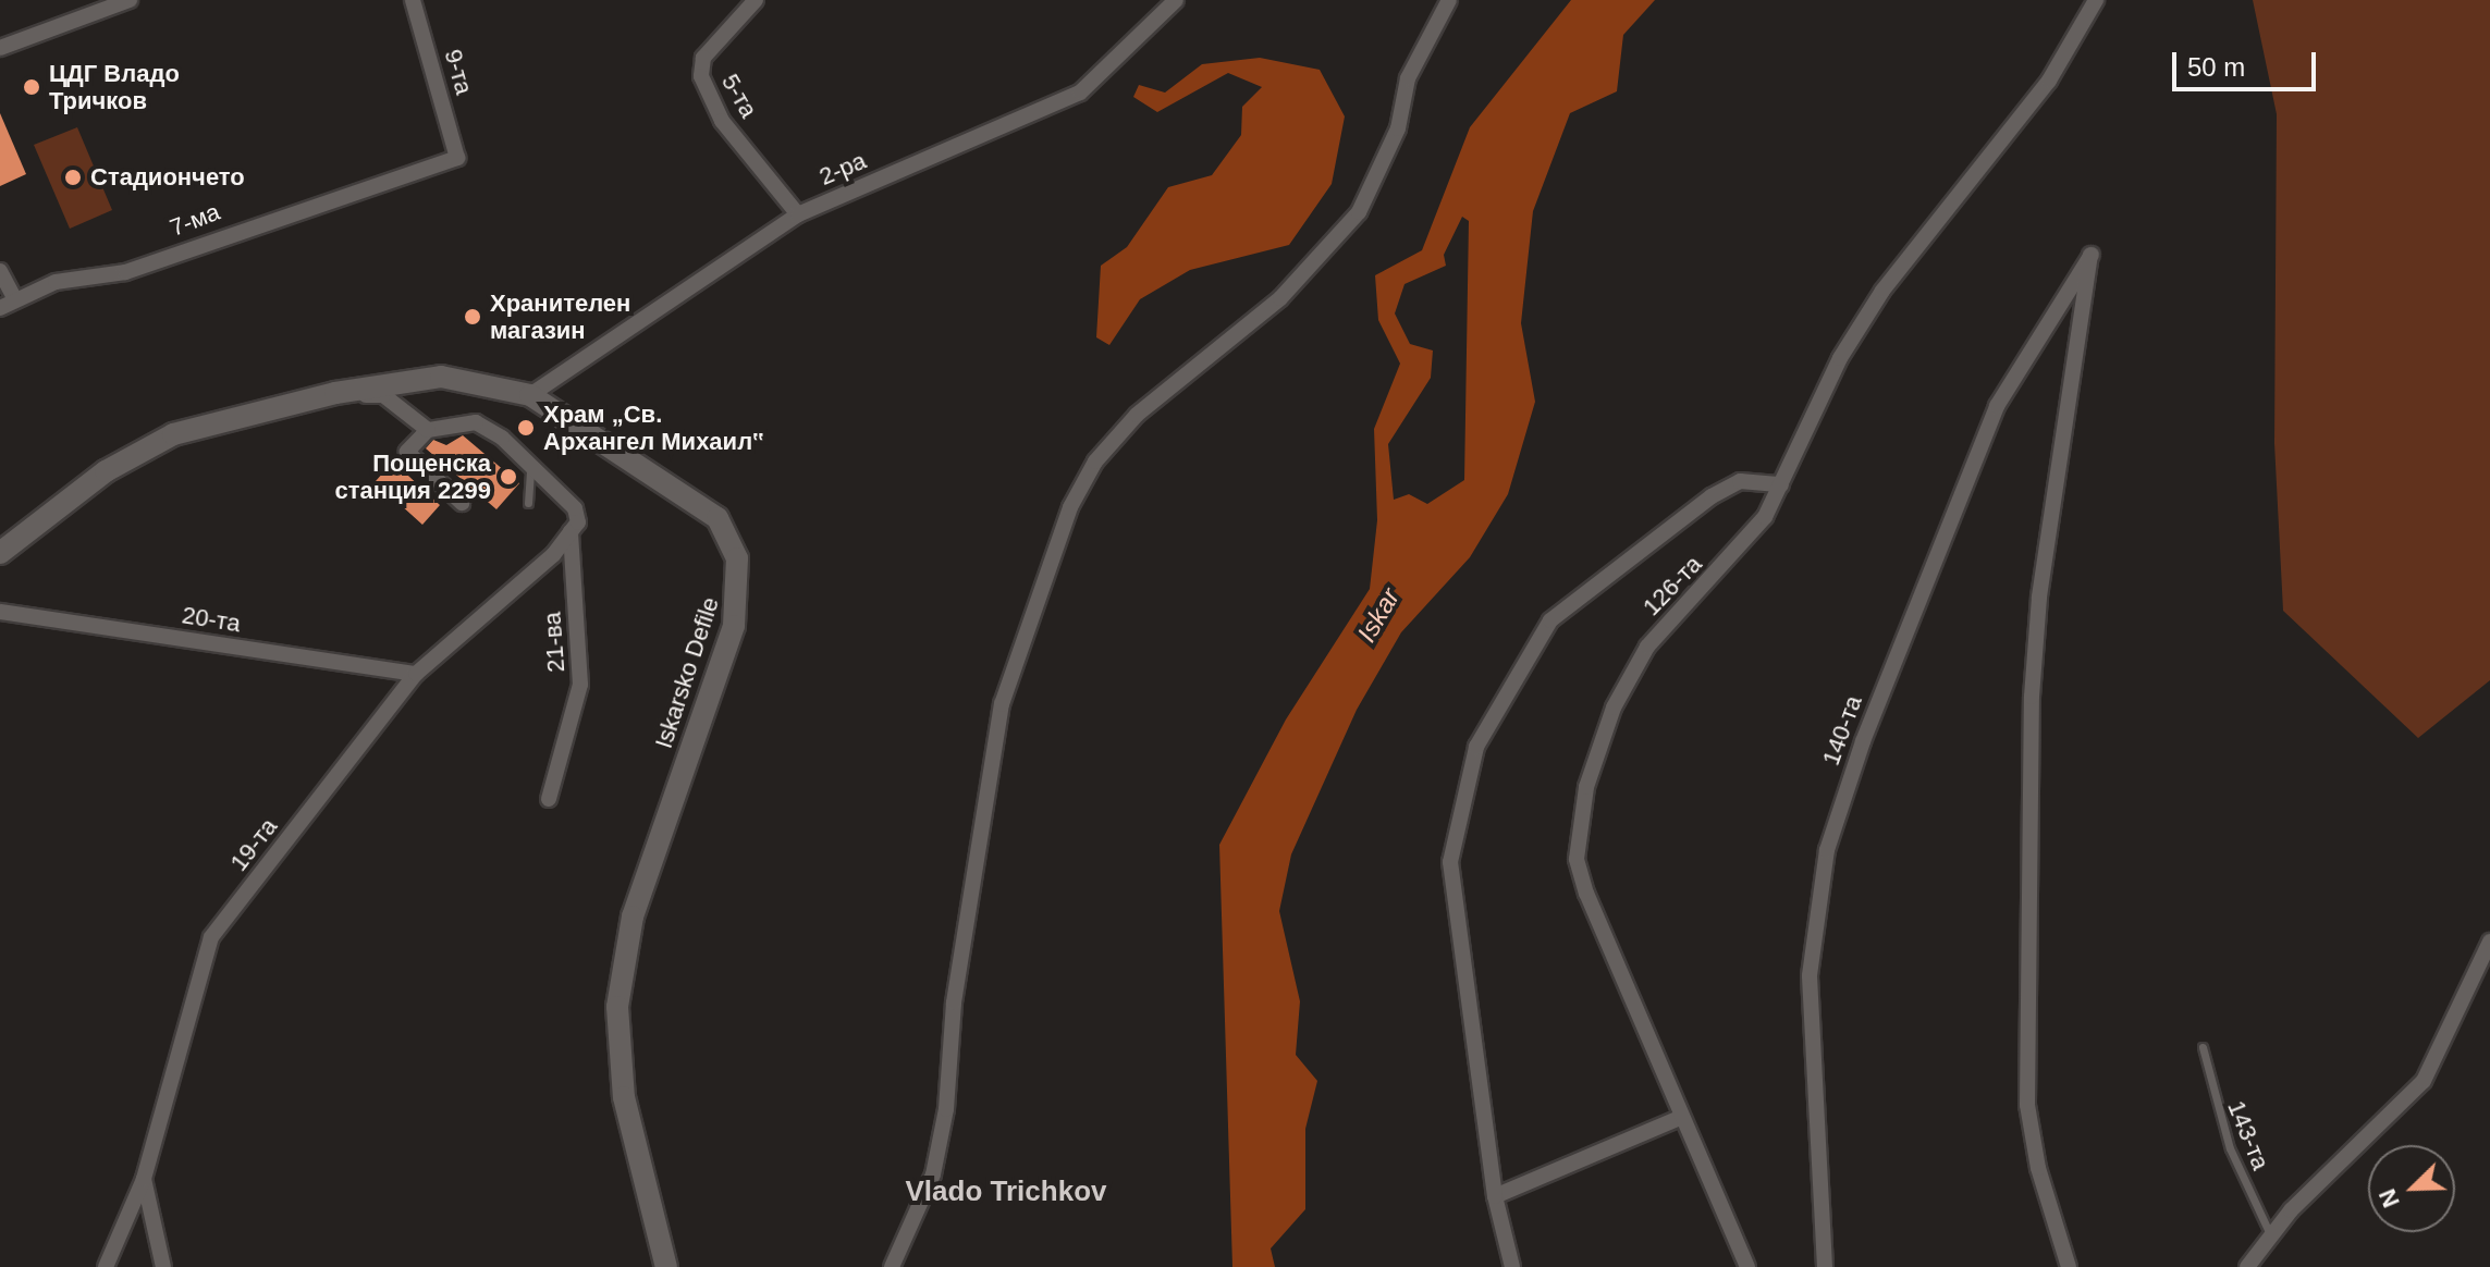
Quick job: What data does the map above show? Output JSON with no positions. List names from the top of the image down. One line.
{"streets":{"main road":["Iskarsko Defile"],"street":["9-та","5-та","2-ра","7-ма","126-та","20-та","21-ва","140-та","19-та"],"lane":["143-та"]},"crossings":[["9-та","7-ма"],["5-та","2-ра"],["2-ра","Iskarsko Defile"],["20-та","19-та"],["21-ва","19-та"]],"districts":["Vlado Trichkov"],"water":["Iskar"],"places":["ЦДГ Владо Тричков","Стадиончето","Хранителен магазин","Храм „Св. Архангел Михаил‟","Пощенска станция 2299"],"scale_bar":"50 m","north":"bottom left"}
